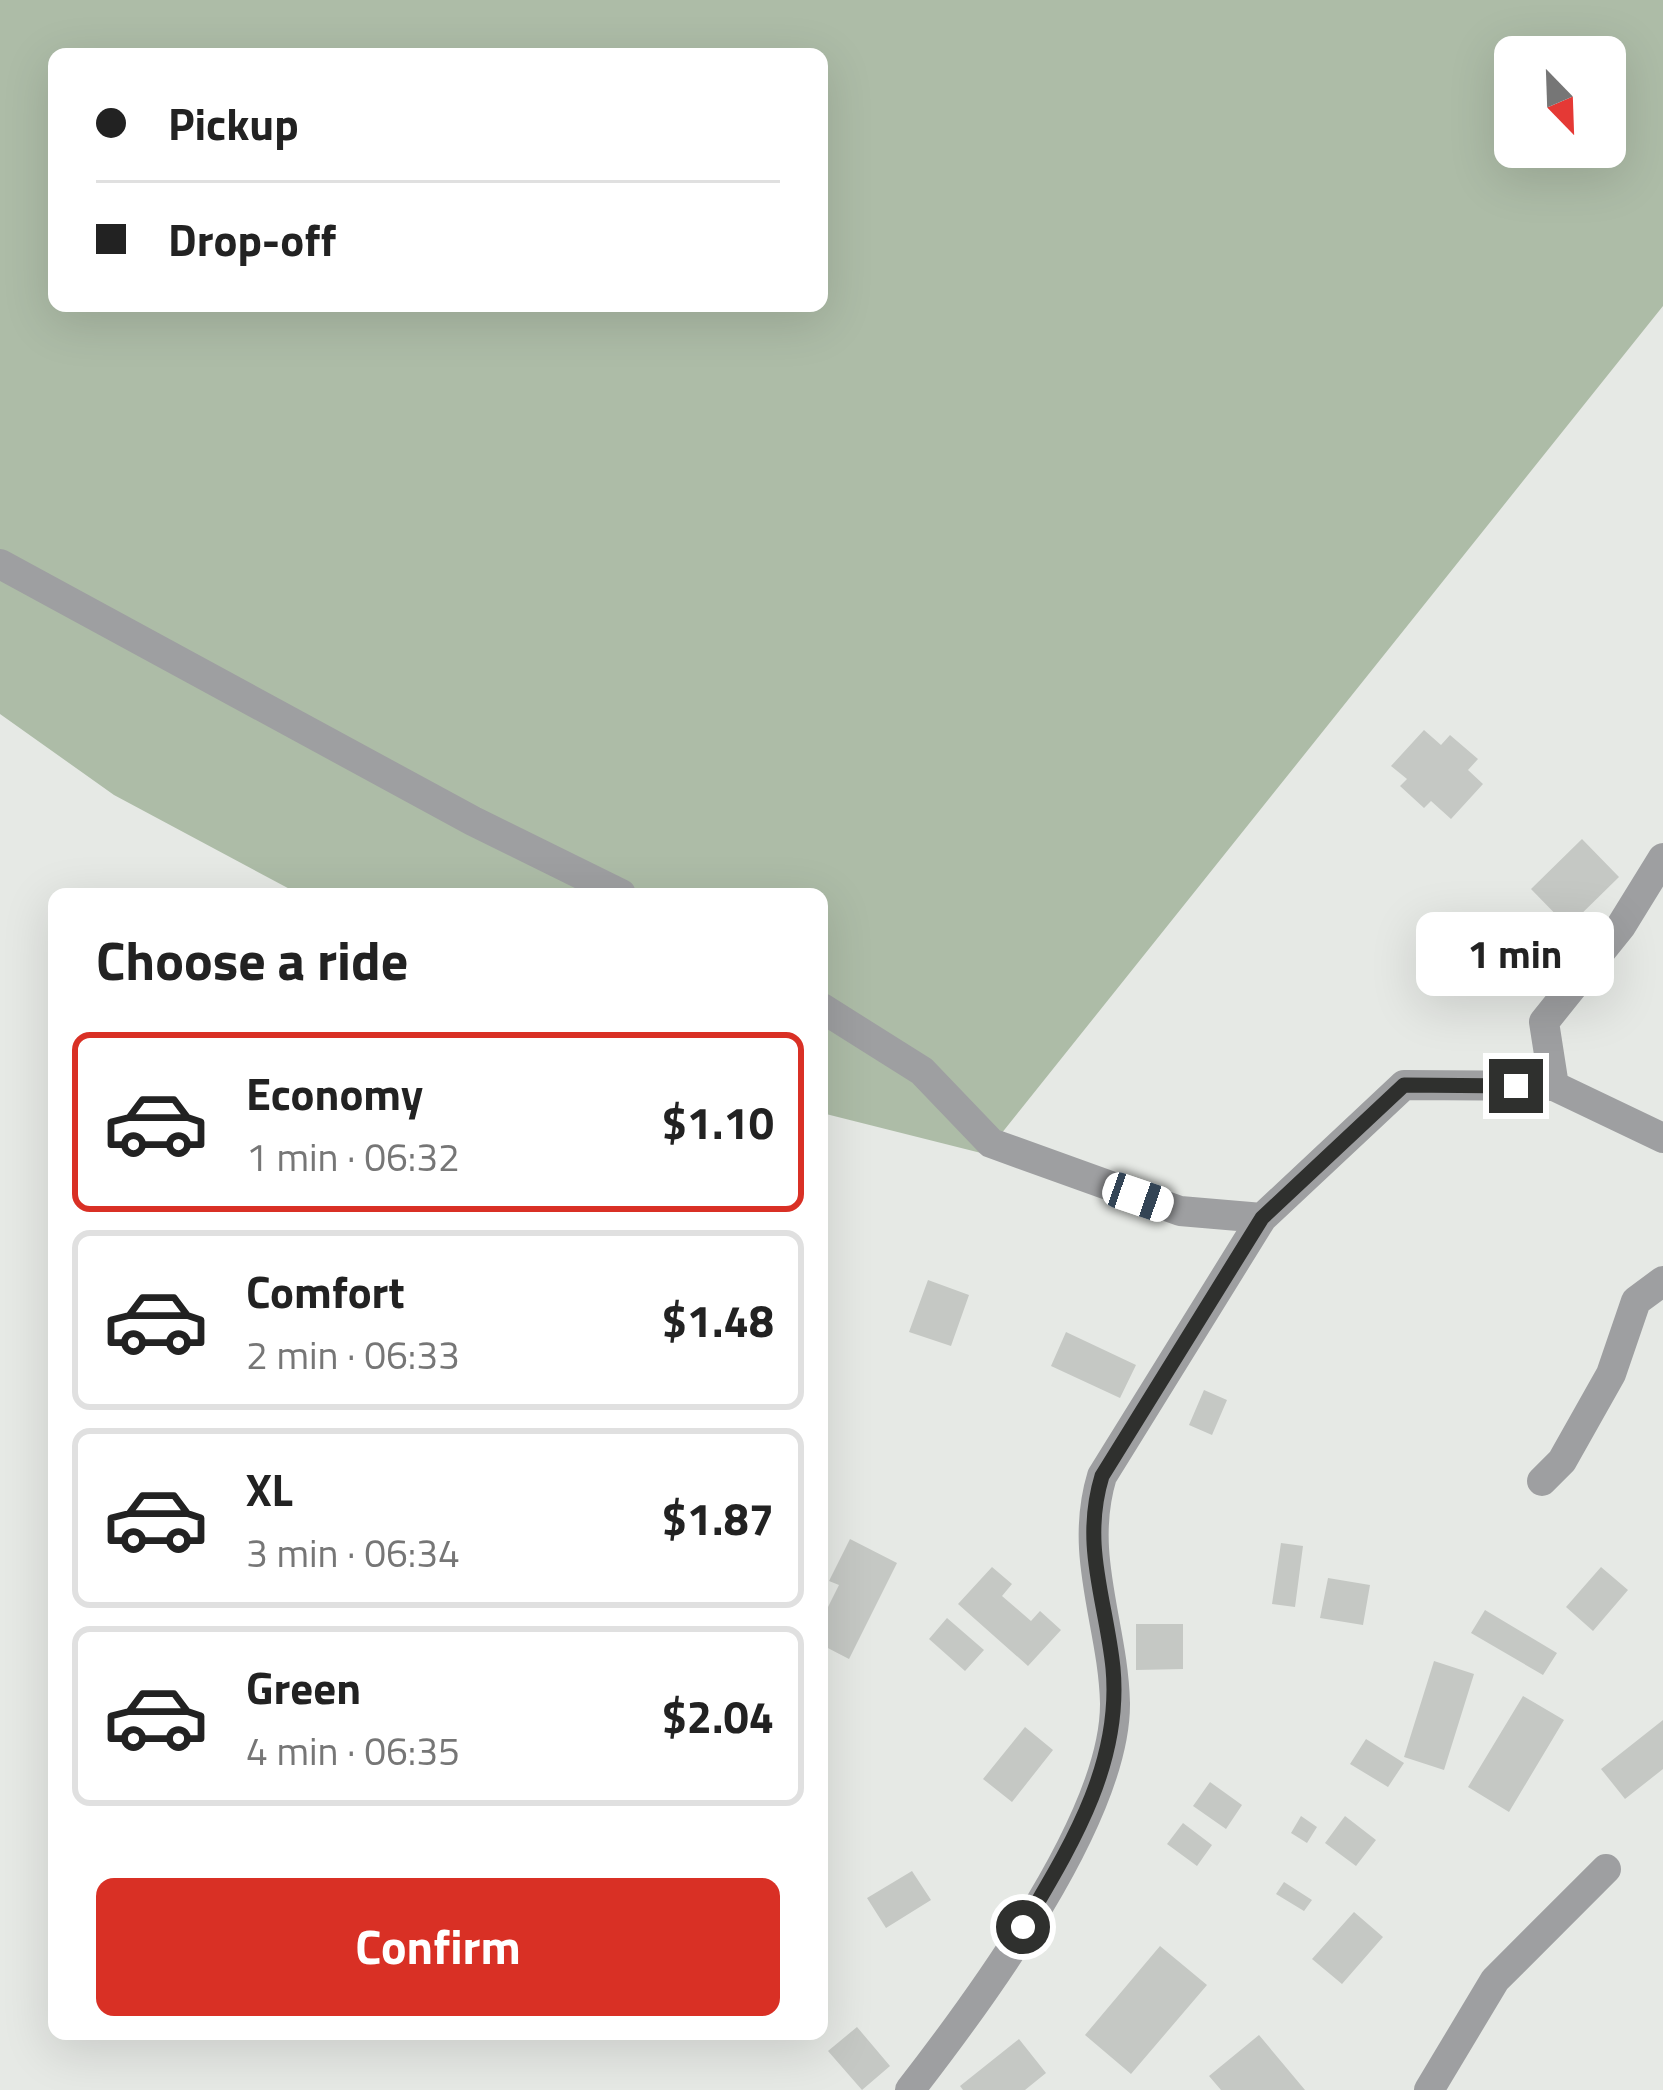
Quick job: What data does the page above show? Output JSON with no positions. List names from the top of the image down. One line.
{"north":"bottom right","page":{"banner":["Pickup","Drop-off"],"heading":"Choose a ride","bubble":"1 min","list":[{"name":"Economy","note":"1 min · 06:32","value":"$1.10"},{"name":"Comfort","note":"2 min · 06:33","value":"$1.48"},{"name":"XL","note":"3 min · 06:34","value":"$1.87"},{"name":"Green","note":"4 min · 06:35","value":"$2.04"}],"buttons":"Confirm"}}
